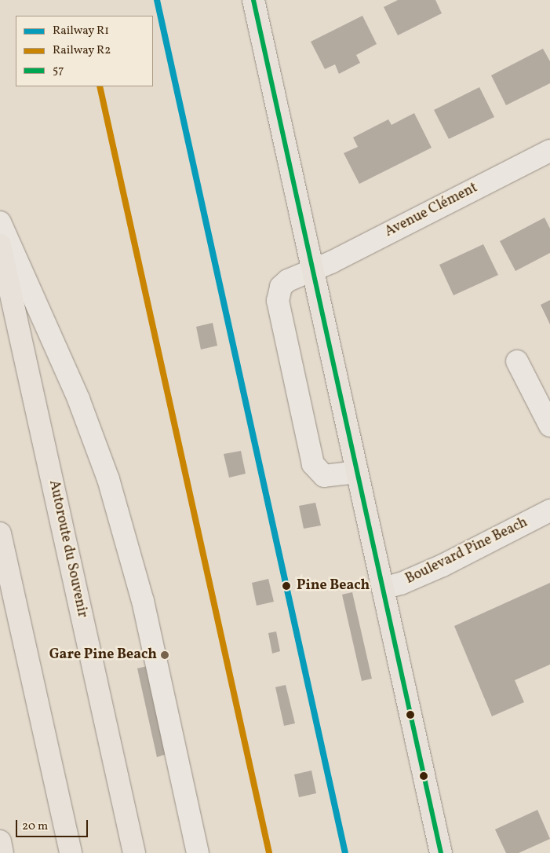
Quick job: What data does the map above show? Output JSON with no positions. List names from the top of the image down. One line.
{"streets":{"main road":["Autoroute du Souvenir"],"street":["Avenue Clément","Boulevard Pine Beach"]},"places":["Pine Beach","Gare Pine Beach"],"lines":["rail line R1","transit line 57","rail line R2"],"legend":["Railway R1","Railway R2","57"],"scale_bar":"20 m"}
